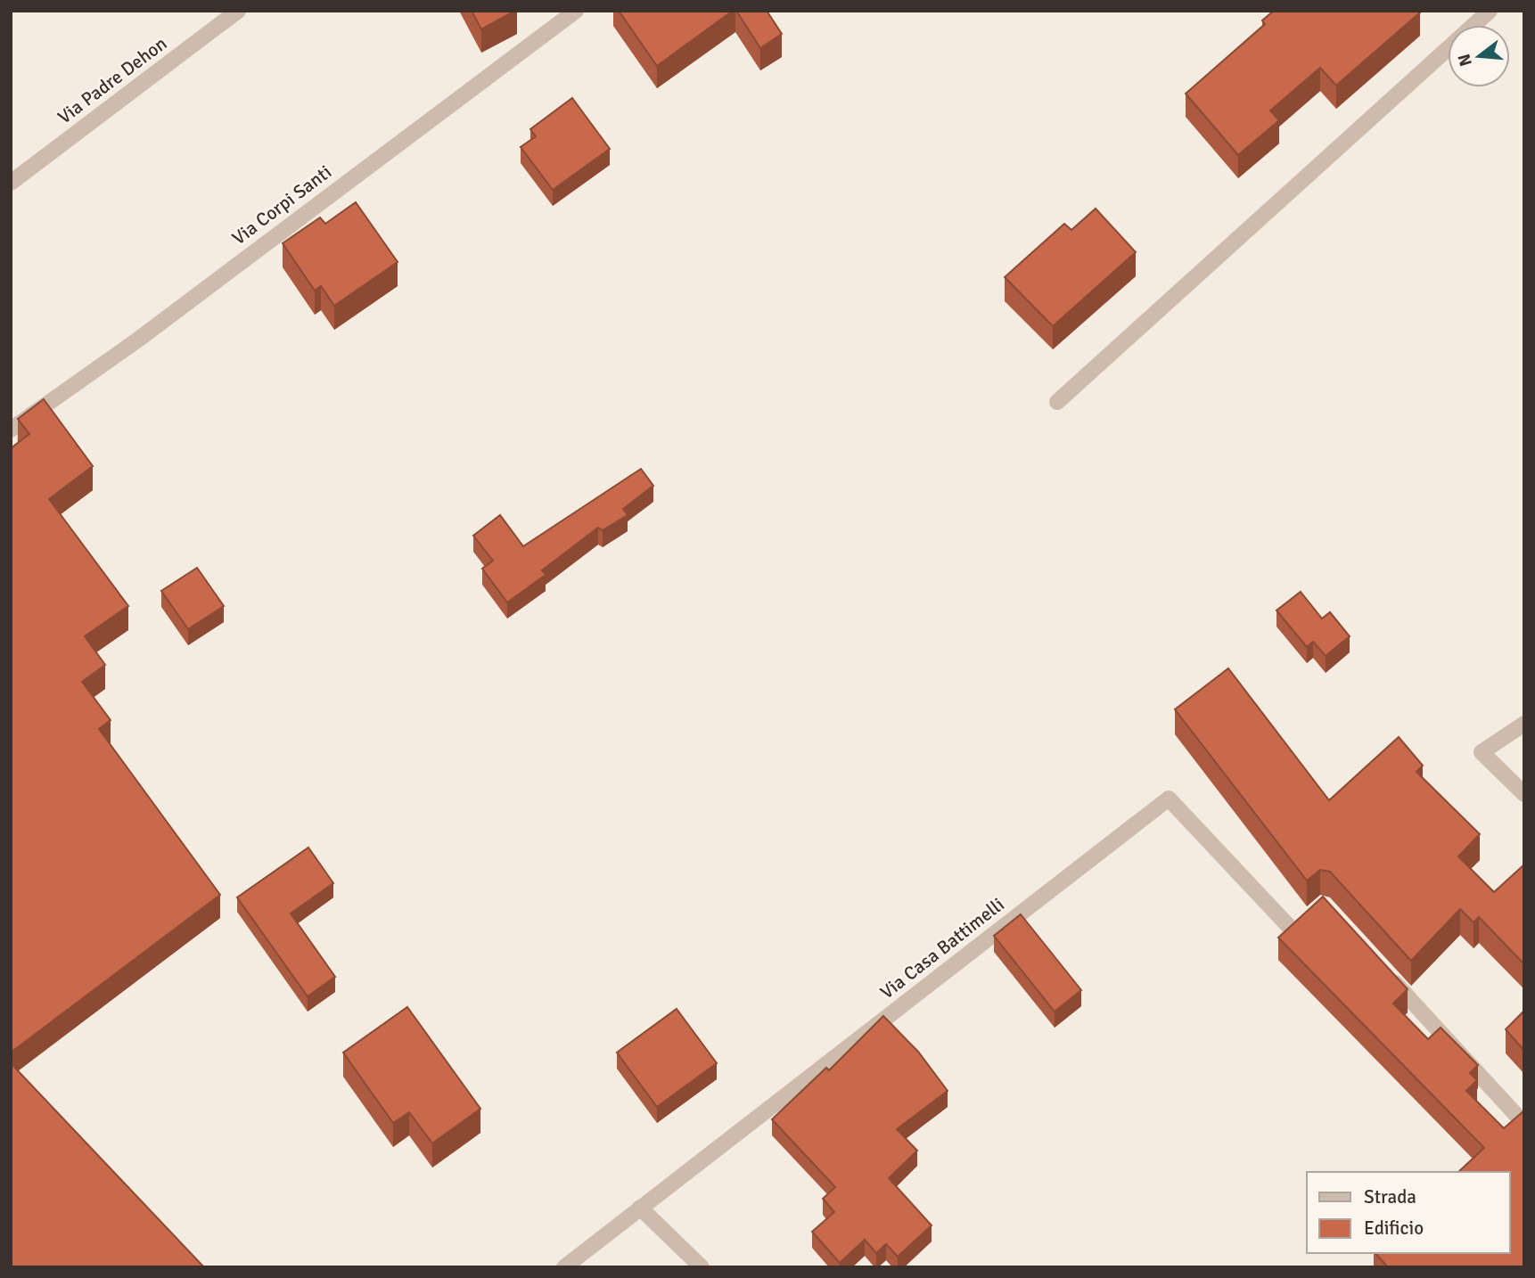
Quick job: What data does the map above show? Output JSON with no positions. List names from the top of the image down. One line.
{"streets":{"street":["Via Padre Dehon","Via Corpi Santi","Via Casa Battimelli"]},"legend":["Strada","Edificio"],"north":"left"}
